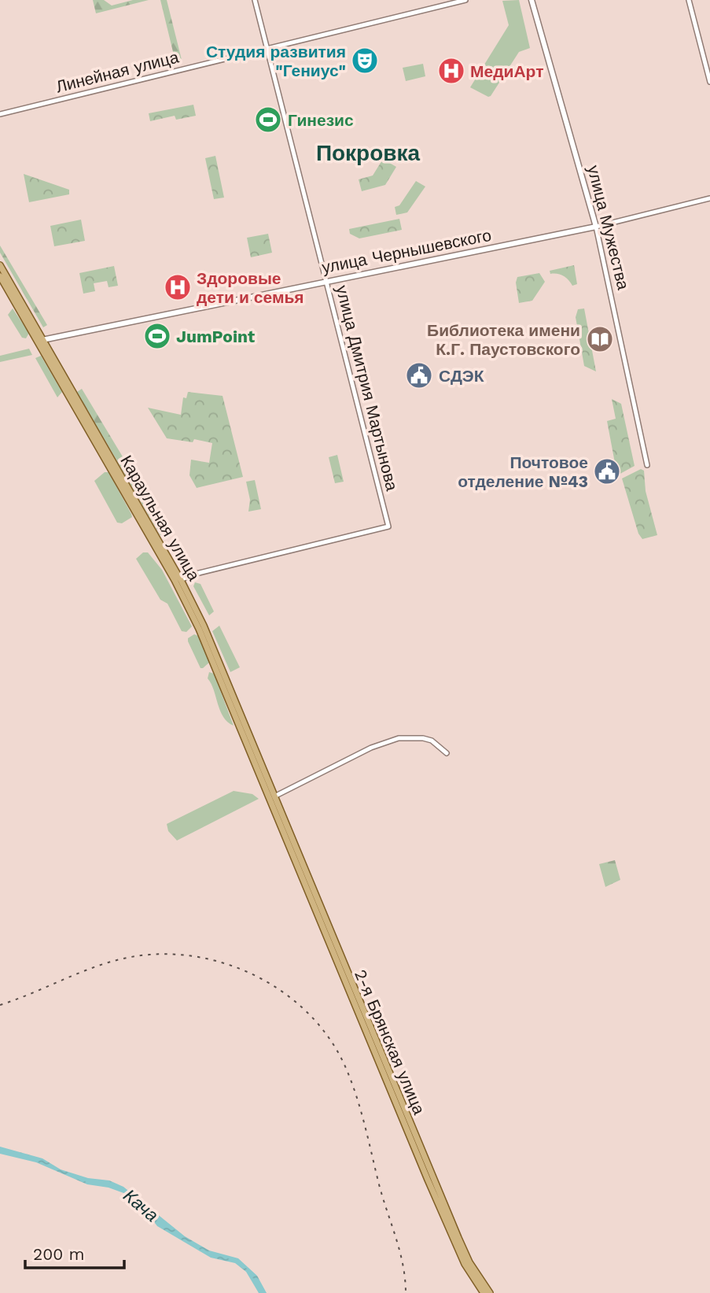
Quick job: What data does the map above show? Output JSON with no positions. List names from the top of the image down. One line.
{"streets":{"main road":["улица Мужества","улица Чернышевского","Караульная улица","2-я Брянская улица"],"street":["Линейная улица","улица Дмитрия Мартынова"]},"crossings":[["Линейная улица","улица Дмитрия Мартынова"],["улица Мужества","улица Чернышевского"],["улица Чернышевского","улица Дмитрия Мартынова"],["улица Чернышевского","Караульная улица"],["улица Дмитрия Мартынова","Караульная улица"],["Караульная улица","2-я Брянская улица"]],"districts":["Покровка"],"water":["Кача"],"places":{"theatre":["Студия развития \"Гениус\""],"hospital":["МедиАрт","Здоровые дети и семья"],"sports":["Гинезис","JumPoint"],"library":["Библиотека имени К.Г. Паустовского"],"public building":["СДЭК","Почтовое отделение №43"]},"scale_bar":"200 m"}
